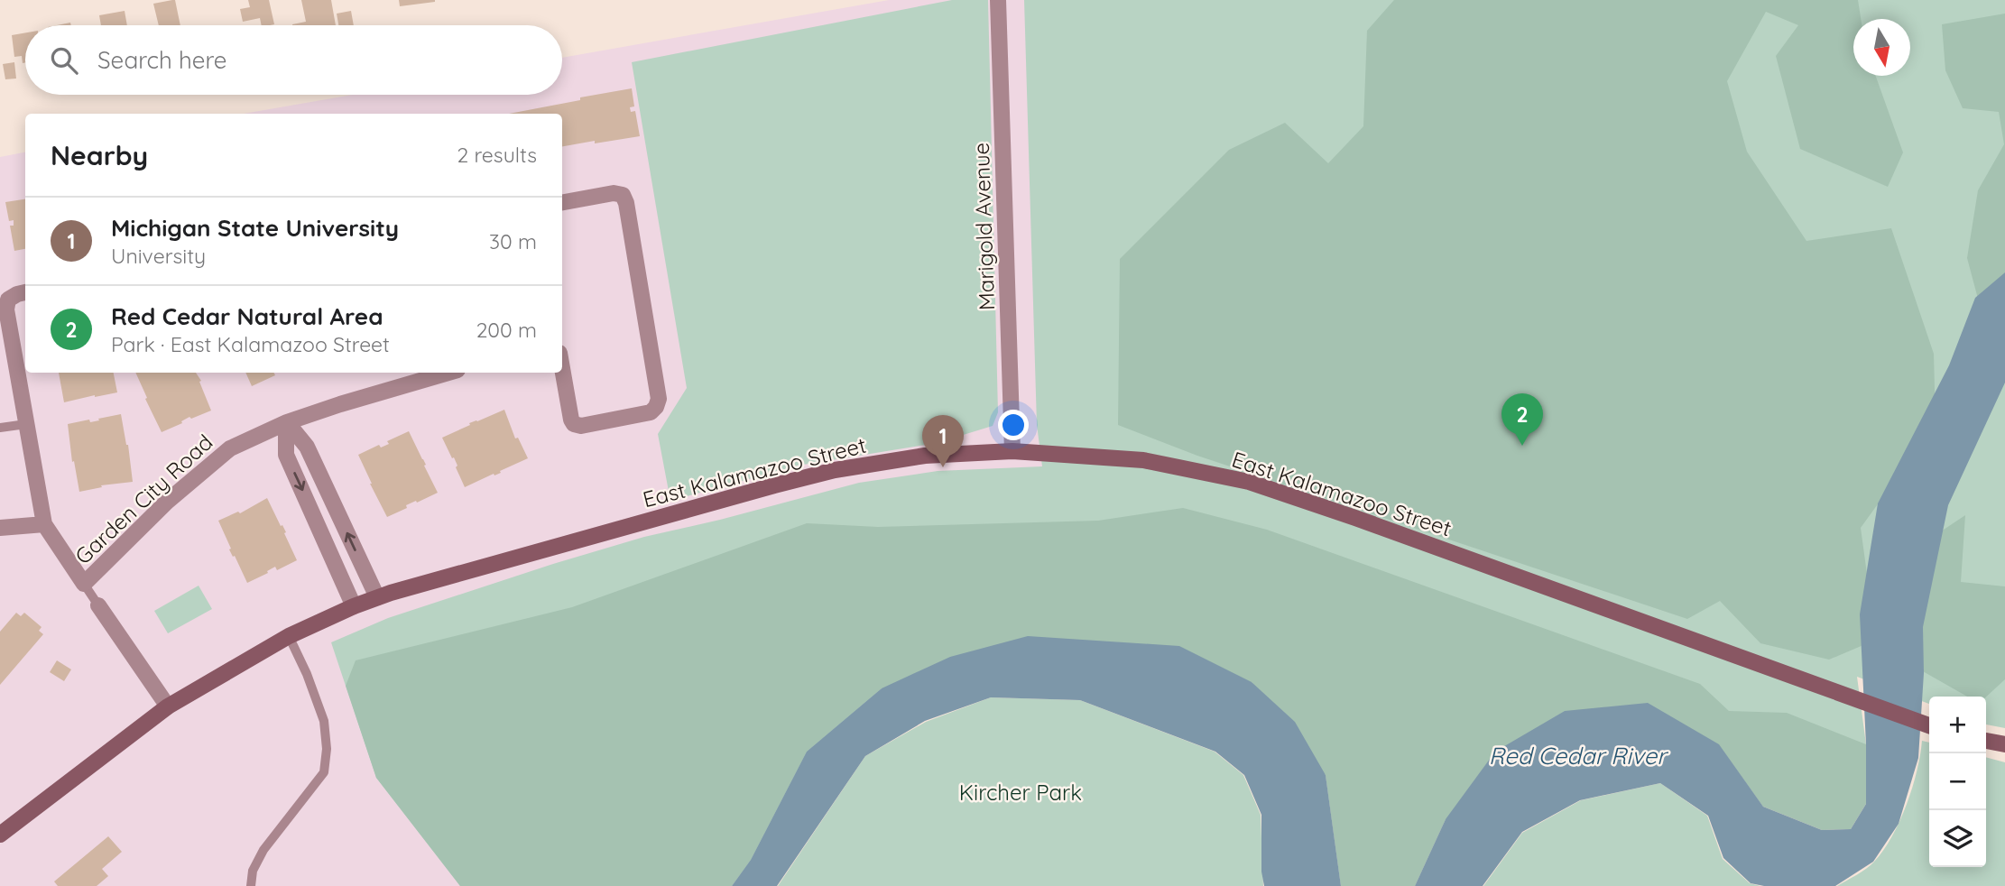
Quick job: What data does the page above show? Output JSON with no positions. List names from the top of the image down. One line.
{"streets":{"street":["Marigold Avenue","East Kalamazoo Street","Garden City Road"]},"crossings":[["Marigold Avenue","East Kalamazoo Street"]],"water":["Red Cedar River"],"parks":["Kircher Park"],"north":"bottom","page":{"search":"Search here","heading":["Nearby","2 results"],"list":[{"mark":"1","name":"Michigan State University","note":"University","value":"30 m"},{"mark":"2","name":"Red Cedar Natural Area","note":"Park · East Kalamazoo Street","value":"200 m"}],"pins":["2","1"],"map_buttons":["+","−"]}}
